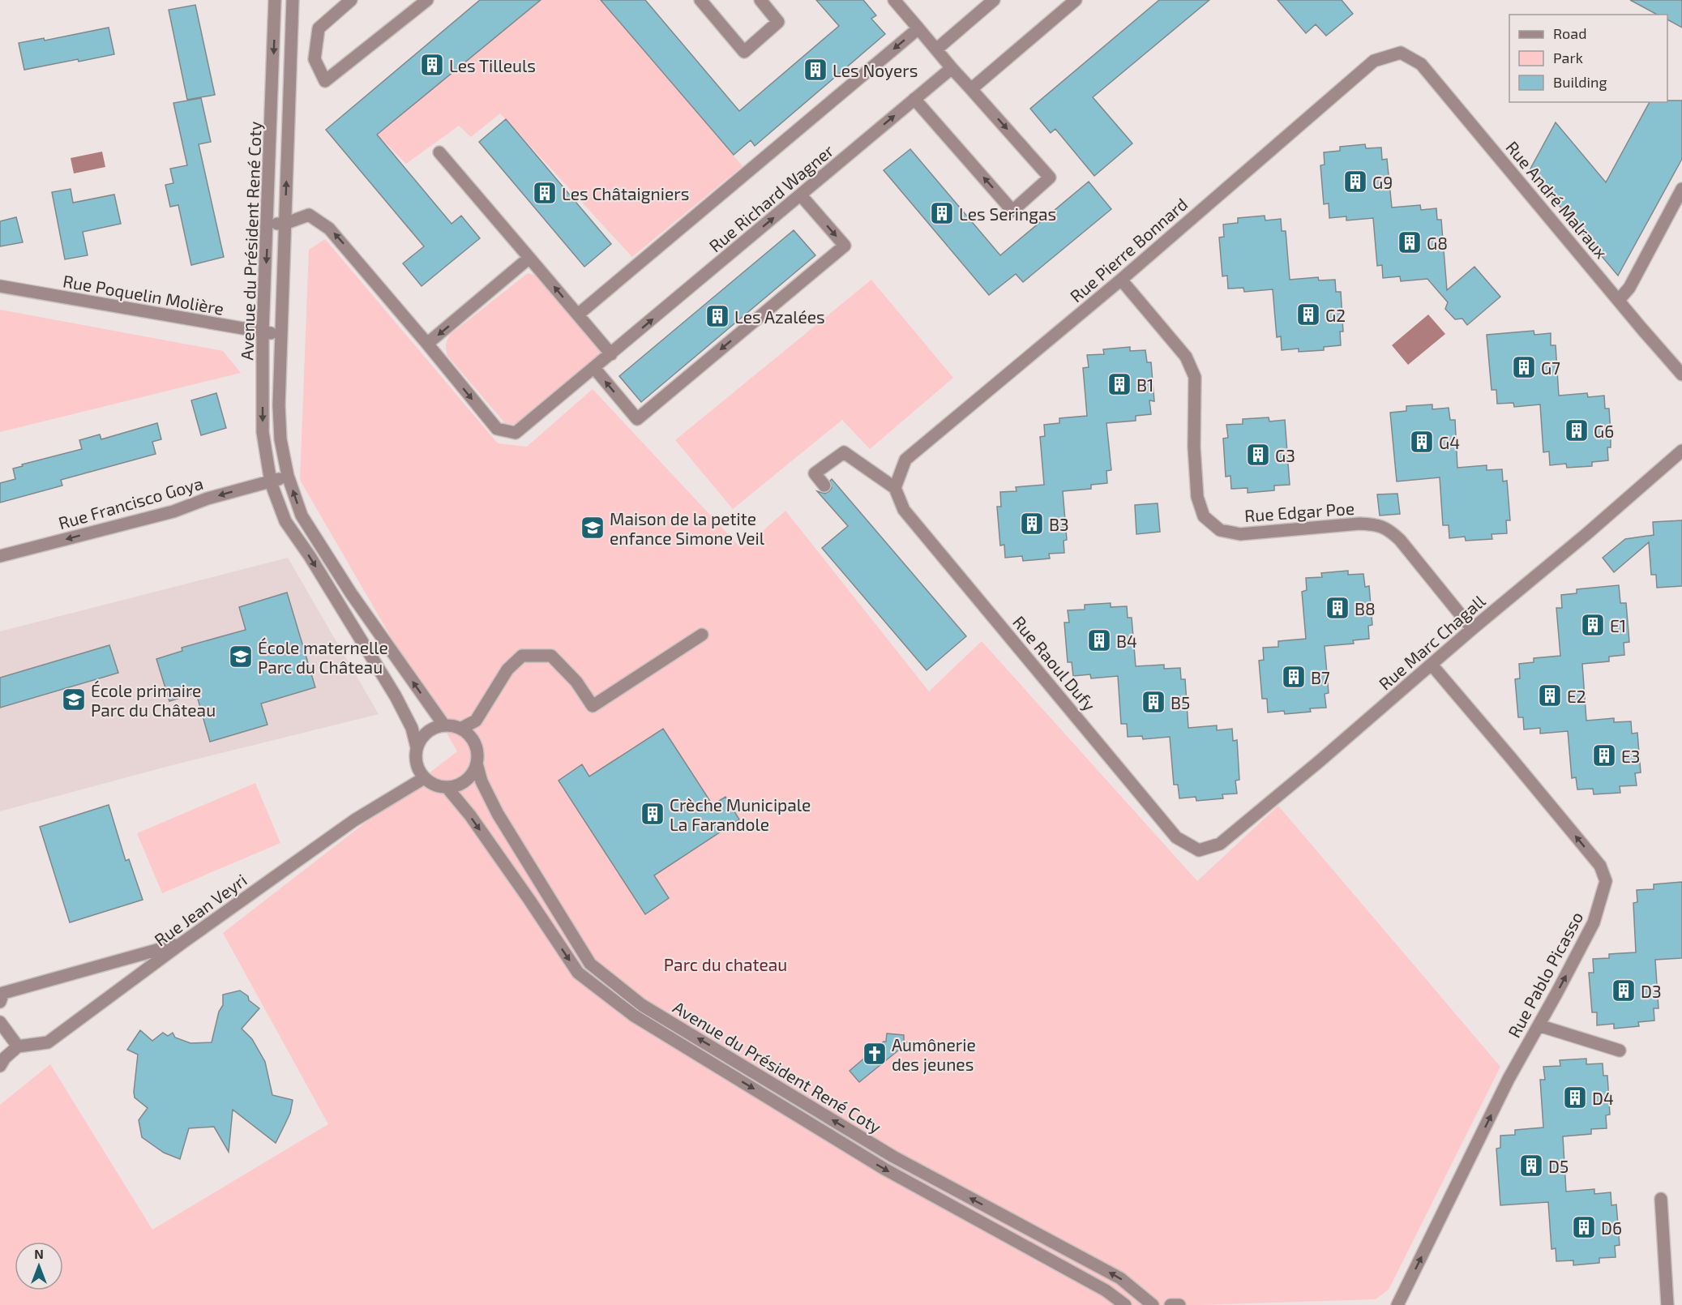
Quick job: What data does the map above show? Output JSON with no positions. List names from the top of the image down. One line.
{"streets":{"street":["Rue Richard Wagner","Rue André Malraux","Avenue du Président René Coty","Rue Pierre Bonnard","Rue Poquelin Molière","Rue Francisco Goya","Rue Edgar Poe","Rue Marc Chagall","Rue Raoul Dufy","Rue Jean Veyri","Rue Pablo Picasso"]},"crossings":[["Rue Richard Wagner","Avenue du Président René Coty"],["Rue André Malraux","Rue Pierre Bonnard"],["Avenue du Président René Coty","Rue Poquelin Molière"],["Avenue du Président René Coty","Rue Francisco Goya"],["Avenue du Président René Coty","Rue Jean Veyri"],["Rue Pierre Bonnard","Rue Edgar Poe"],["Rue Pierre Bonnard","Rue Raoul Dufy"],["Rue Edgar Poe","Rue Marc Chagall"],["Rue Marc Chagall","Rue Raoul Dufy"],["Rue Marc Chagall","Rue Pablo Picasso"]],"one_way":["Rue Francisco Goya","Rue Pablo Picasso"],"parks":["Parc du chateau"],"places":{"building":["Les Tilleuls","Les Noyers","G9","Les Châtaigniers","Les Seringas","G8","G2","Les Azalées","G7","B1","G6","G4","G3","B3","B8","E1","B4","B7","E2","B5","E3","Crèche Municipale La Farandole","D3","D4","D5","D6"],"school or university":["Maison de la petite enfance Simone Veil","École maternelle Parc du Château","École primaire Parc du Château"],"church":["Aumônerie des jeunes"]},"legend":["Road","Park","Building"],"north":"top"}
